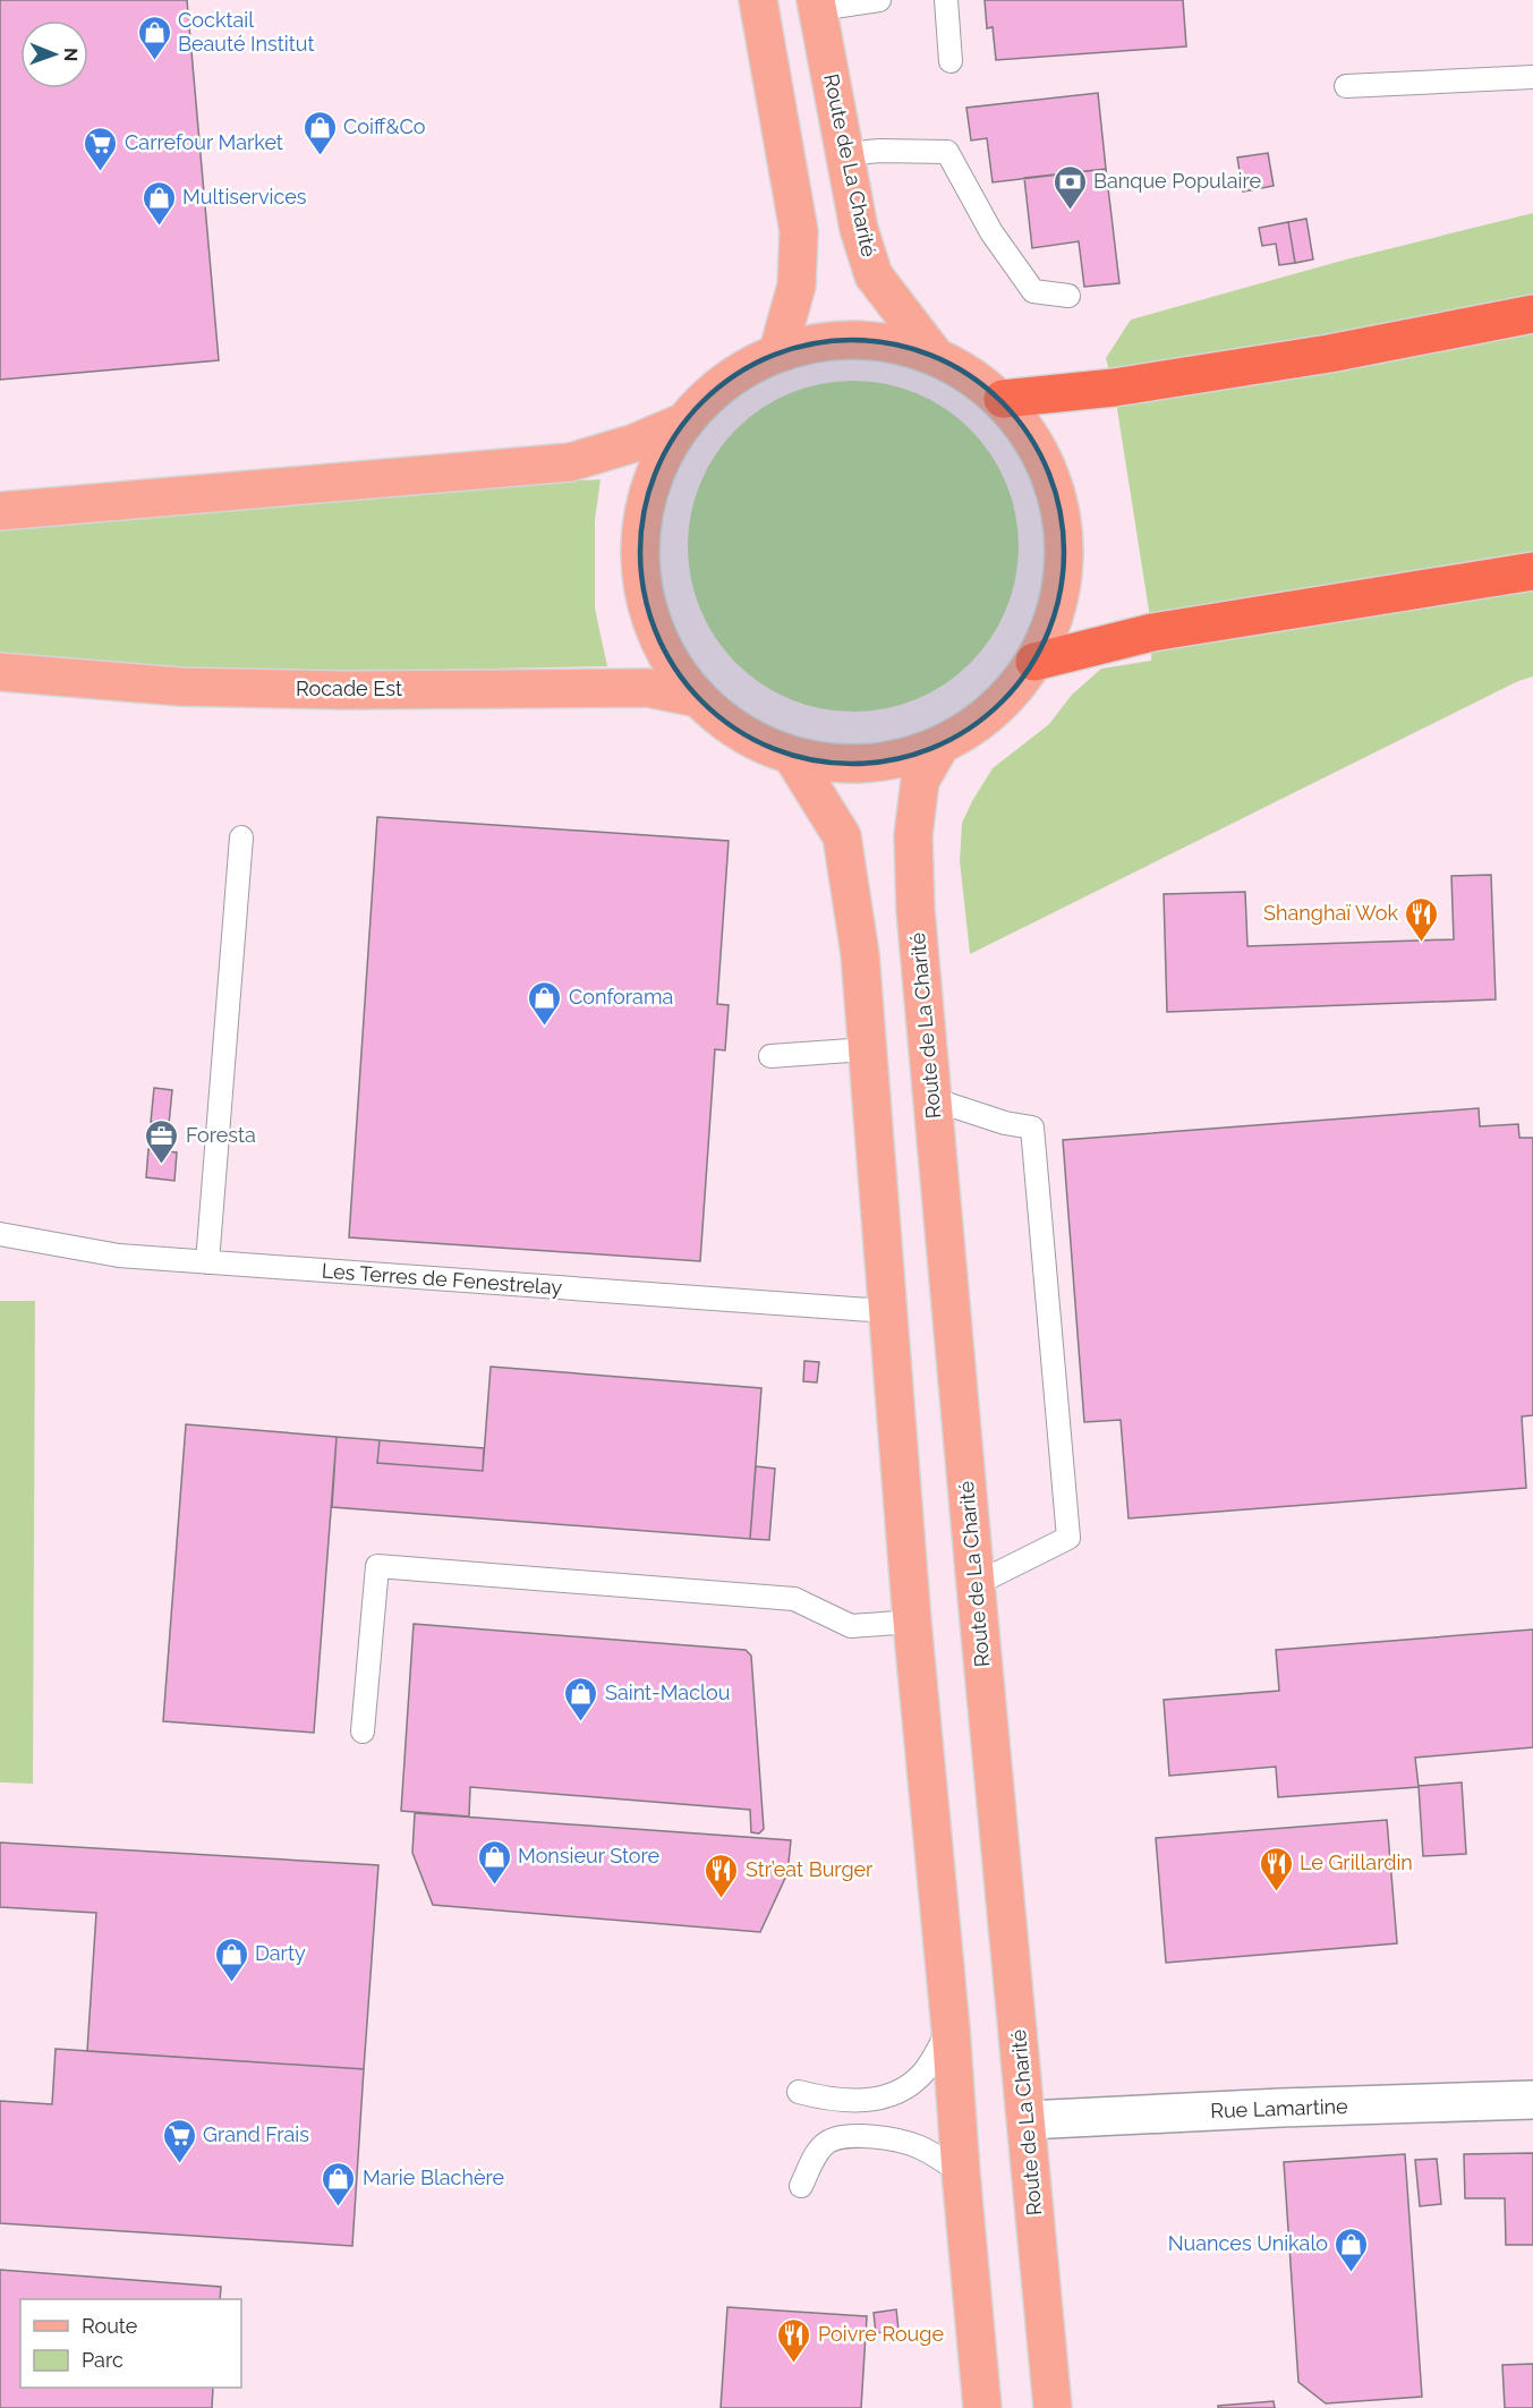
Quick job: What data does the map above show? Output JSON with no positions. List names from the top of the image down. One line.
{"streets":{"main road":["Route de La Charité","Rocade Est"],"street":["Rue Lamartine"],"lane":["Les Terres de Fenestrelay"]},"crossings":[["Route de La Charité","Rue Lamartine"]],"places":{"shop":["Cocktail Beauté Institut","Coiff&Co","Multiservices","Conforama","Saint-Maclou","Monsieur Store","Darty","Marie Blachère","Nuances Unikalo"],"supermarket":["Carrefour Market","Grand Frais"],"bank":["Banque Populaire"],"restaurant":["Shanghaï Wok","Le Grillardin","Str’eat Burger","Poivre Rouge"],"office":["Foresta"]},"legend":["Route","Parc"],"north":"right"}
